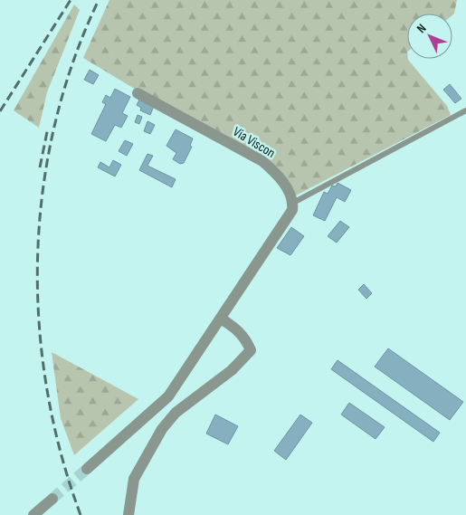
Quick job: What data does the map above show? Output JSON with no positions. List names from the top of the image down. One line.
{"streets":{"street":["Via Viscon"]},"north":"top left"}
